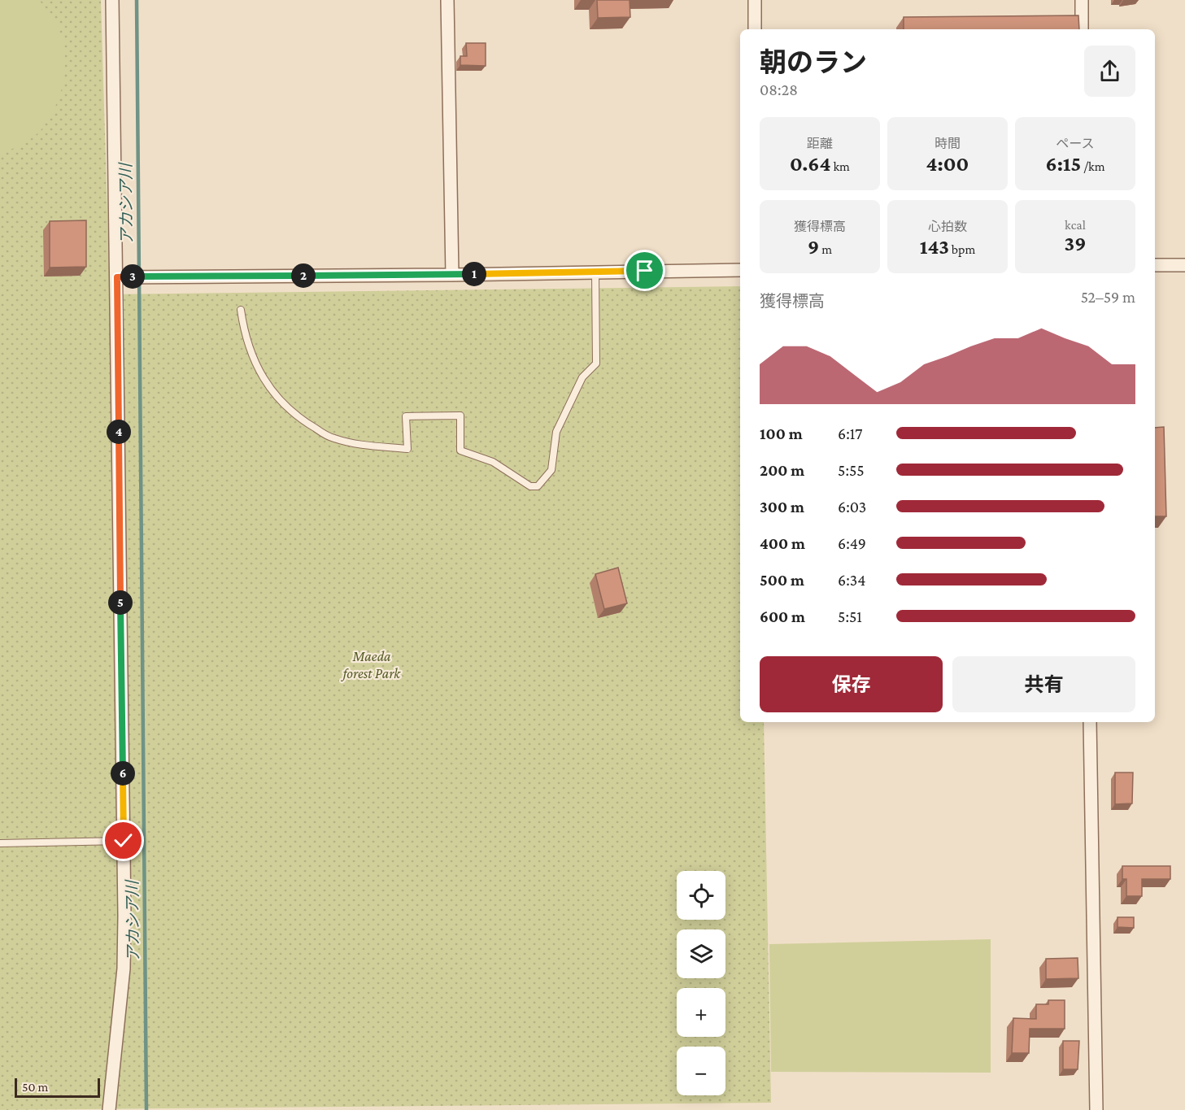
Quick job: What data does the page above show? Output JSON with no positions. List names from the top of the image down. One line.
{"water":["アカシア川"],"parks":["Maeda forest Park"],"scale_bar":"50 m","page":{"heading":["朝のラン","08:28"],"stats":[["距離","0.64 km"],["時間","4:00"],["ペース","6:15 /km"],["獲得標高","9 m"],["心拍数","143 bpm"],["kcal","39"]],"pins":["1","2","3","4","5","6"],"chart":["獲得標高","52–59 m"],"list":[{"name":"100 m","note":"6:17"},{"name":"200 m","note":"5:55"},{"name":"300 m","note":"6:03"},{"name":"400 m","note":"6:49"},{"name":"500 m","note":"6:34"},{"name":"600 m","note":"5:51"}],"buttons":["保存","共有"],"map_buttons":["+","−"],"scale":"50 m"}}
